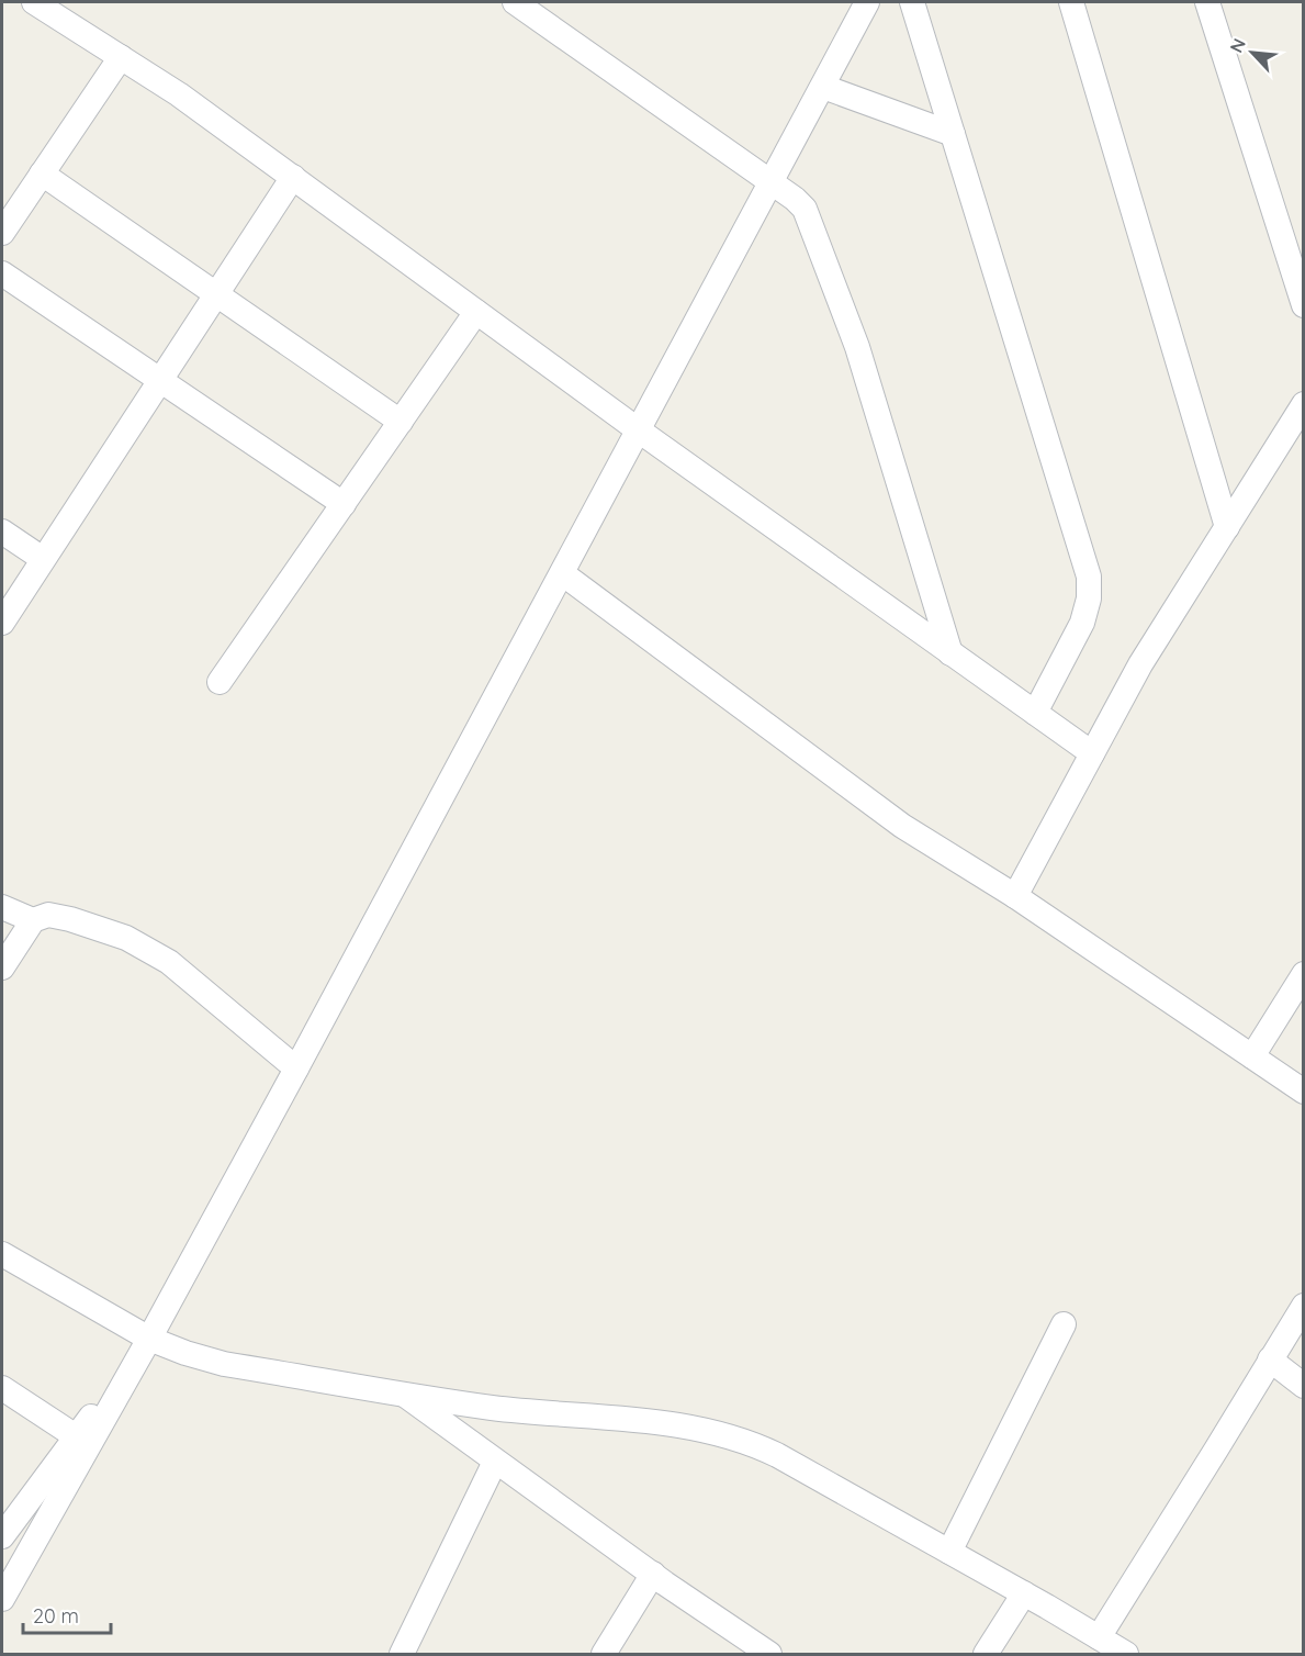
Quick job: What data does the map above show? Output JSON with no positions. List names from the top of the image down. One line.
{"scale_bar":"20 m","north":"top left"}
